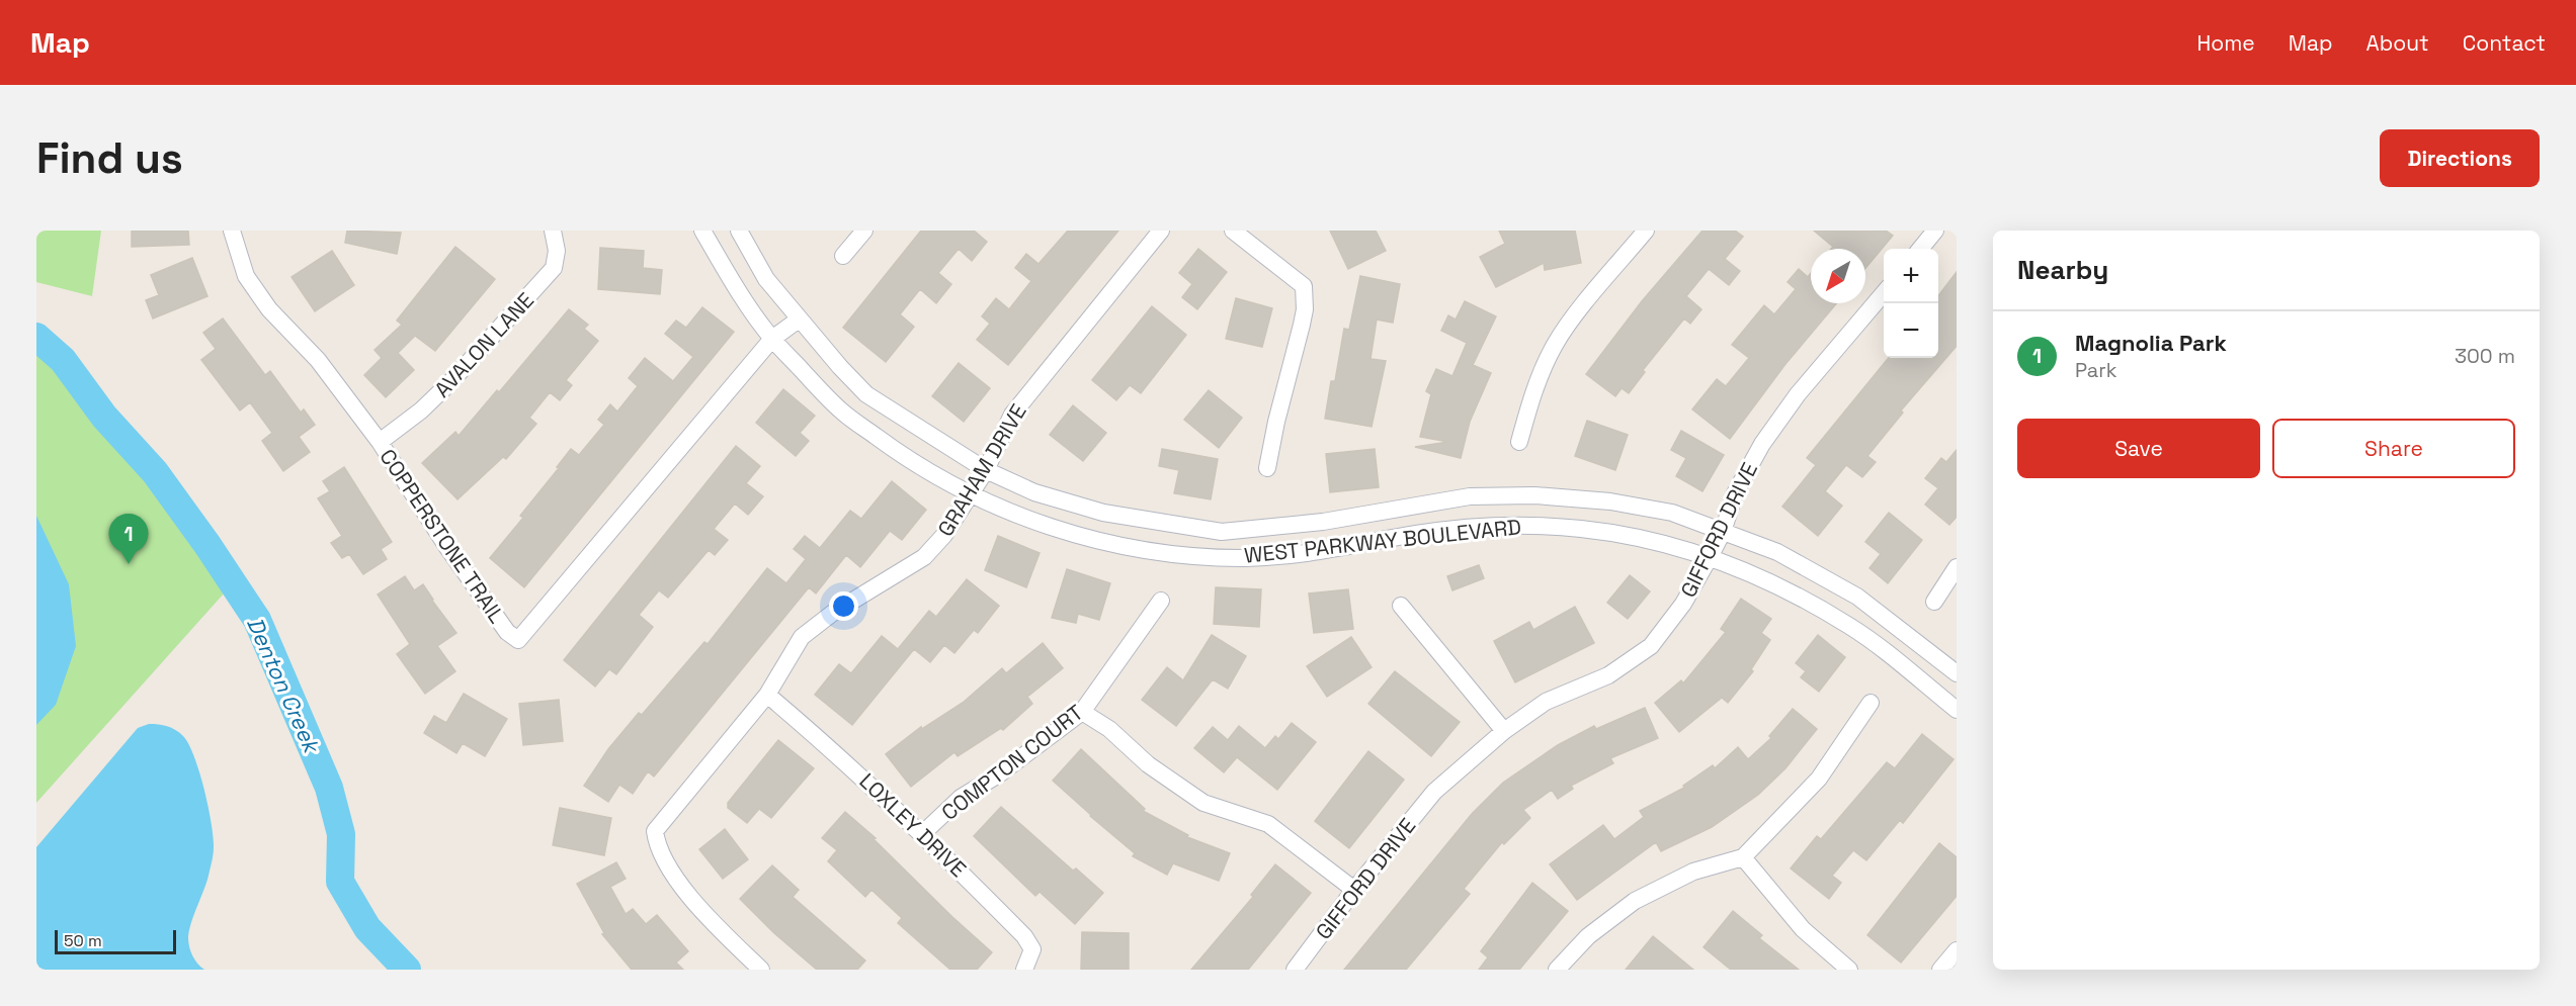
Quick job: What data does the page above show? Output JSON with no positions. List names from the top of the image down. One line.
{"streets":{"street":["AVALON LANE","GRAHAM DRIVE","GIFFORD DRIVE","COPPERSTONE TRAIL","WEST PARKWAY BOULEVARD","COMPTON COURT","LOXLEY DRIVE"]},"crossings":[["AVALON LANE","COPPERSTONE TRAIL"],["GRAHAM DRIVE","WEST PARKWAY BOULEVARD"],["GRAHAM DRIVE","LOXLEY DRIVE"],["GIFFORD DRIVE","WEST PARKWAY BOULEVARD"],["COPPERSTONE TRAIL","WEST PARKWAY BOULEVARD"],["COMPTON COURT","LOXLEY DRIVE"]],"water":["Denton Creek"],"scale_bar":"50 m","north":"bottom left","page":{"header":"Map","nav":["Home","Map","About","Contact"],"buttons":["Directions",["Save","Share"]],"title":"Find us","heading":"Nearby","map_buttons":["+","−"],"list":[{"mark":"1","name":"Magnolia Park","note":"Park","value":"300 m"}],"pins":"1","scale":"50 m"}}
